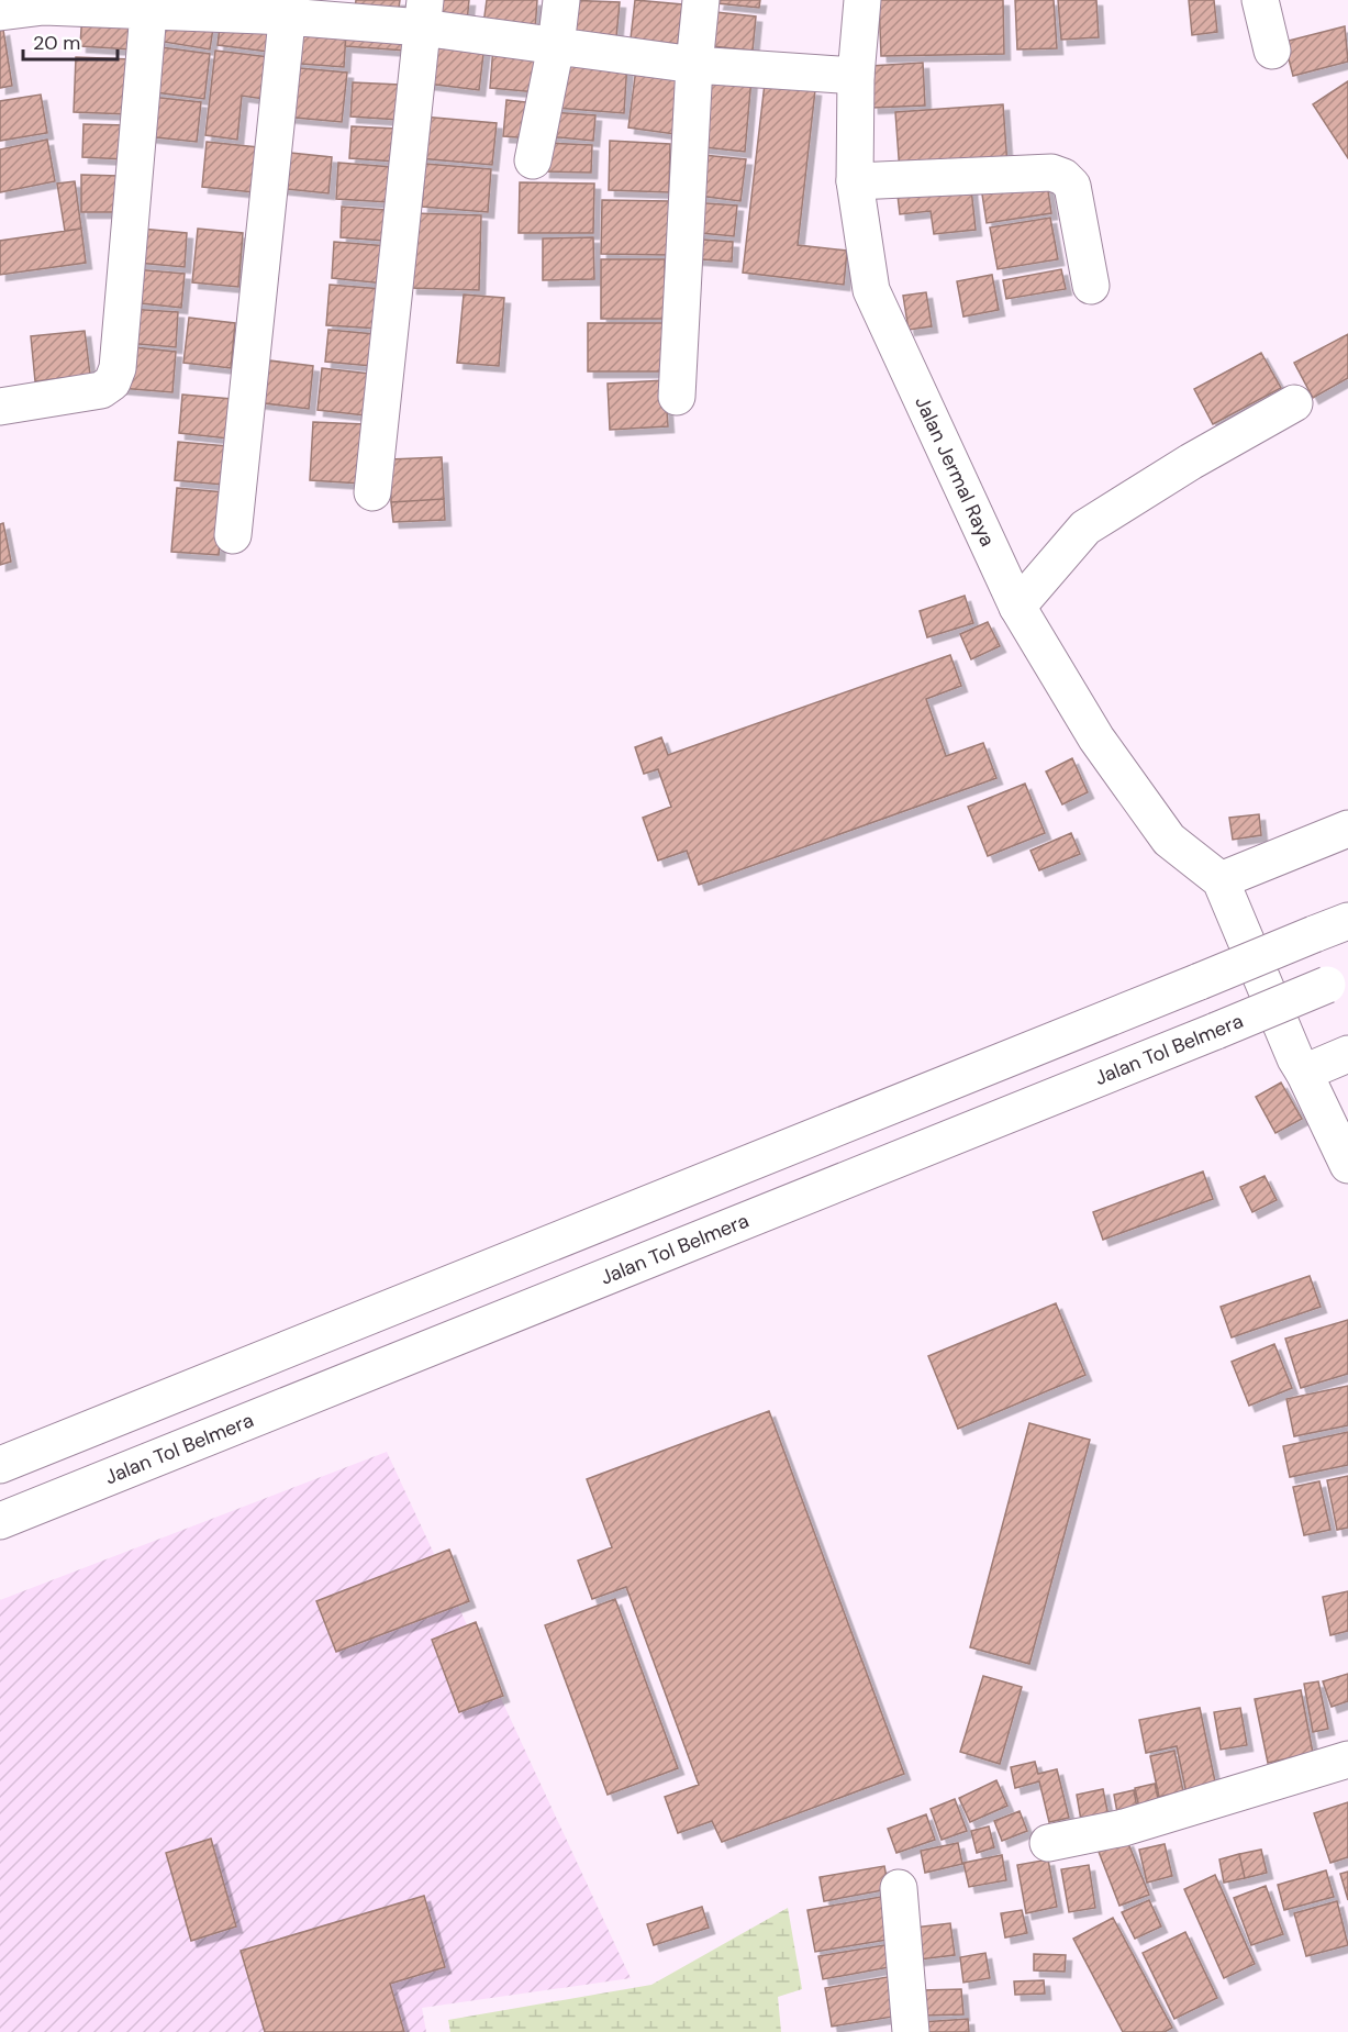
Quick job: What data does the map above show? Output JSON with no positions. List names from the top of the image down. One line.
{"streets":{"main road":["Jalan Jermal Raya","Jalan Tol Belmera"]},"scale_bar":"20 m"}
